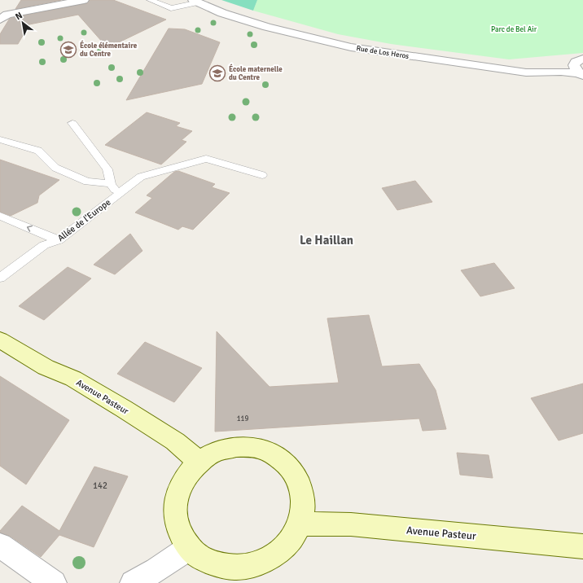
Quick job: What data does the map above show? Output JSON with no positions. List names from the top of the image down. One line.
{"streets":{"main road":["Avenue Pasteur"],"street":["Rue de Los Heros"],"lane":["Allée de l'Europe"]},"districts":["Le Haillan"],"parks":["Parc de Bel Air"],"places":{"school or university":["École élémentaire du Centre","École maternelle du Centre"]},"house_numbers":["119","142"],"north":"top left"}
